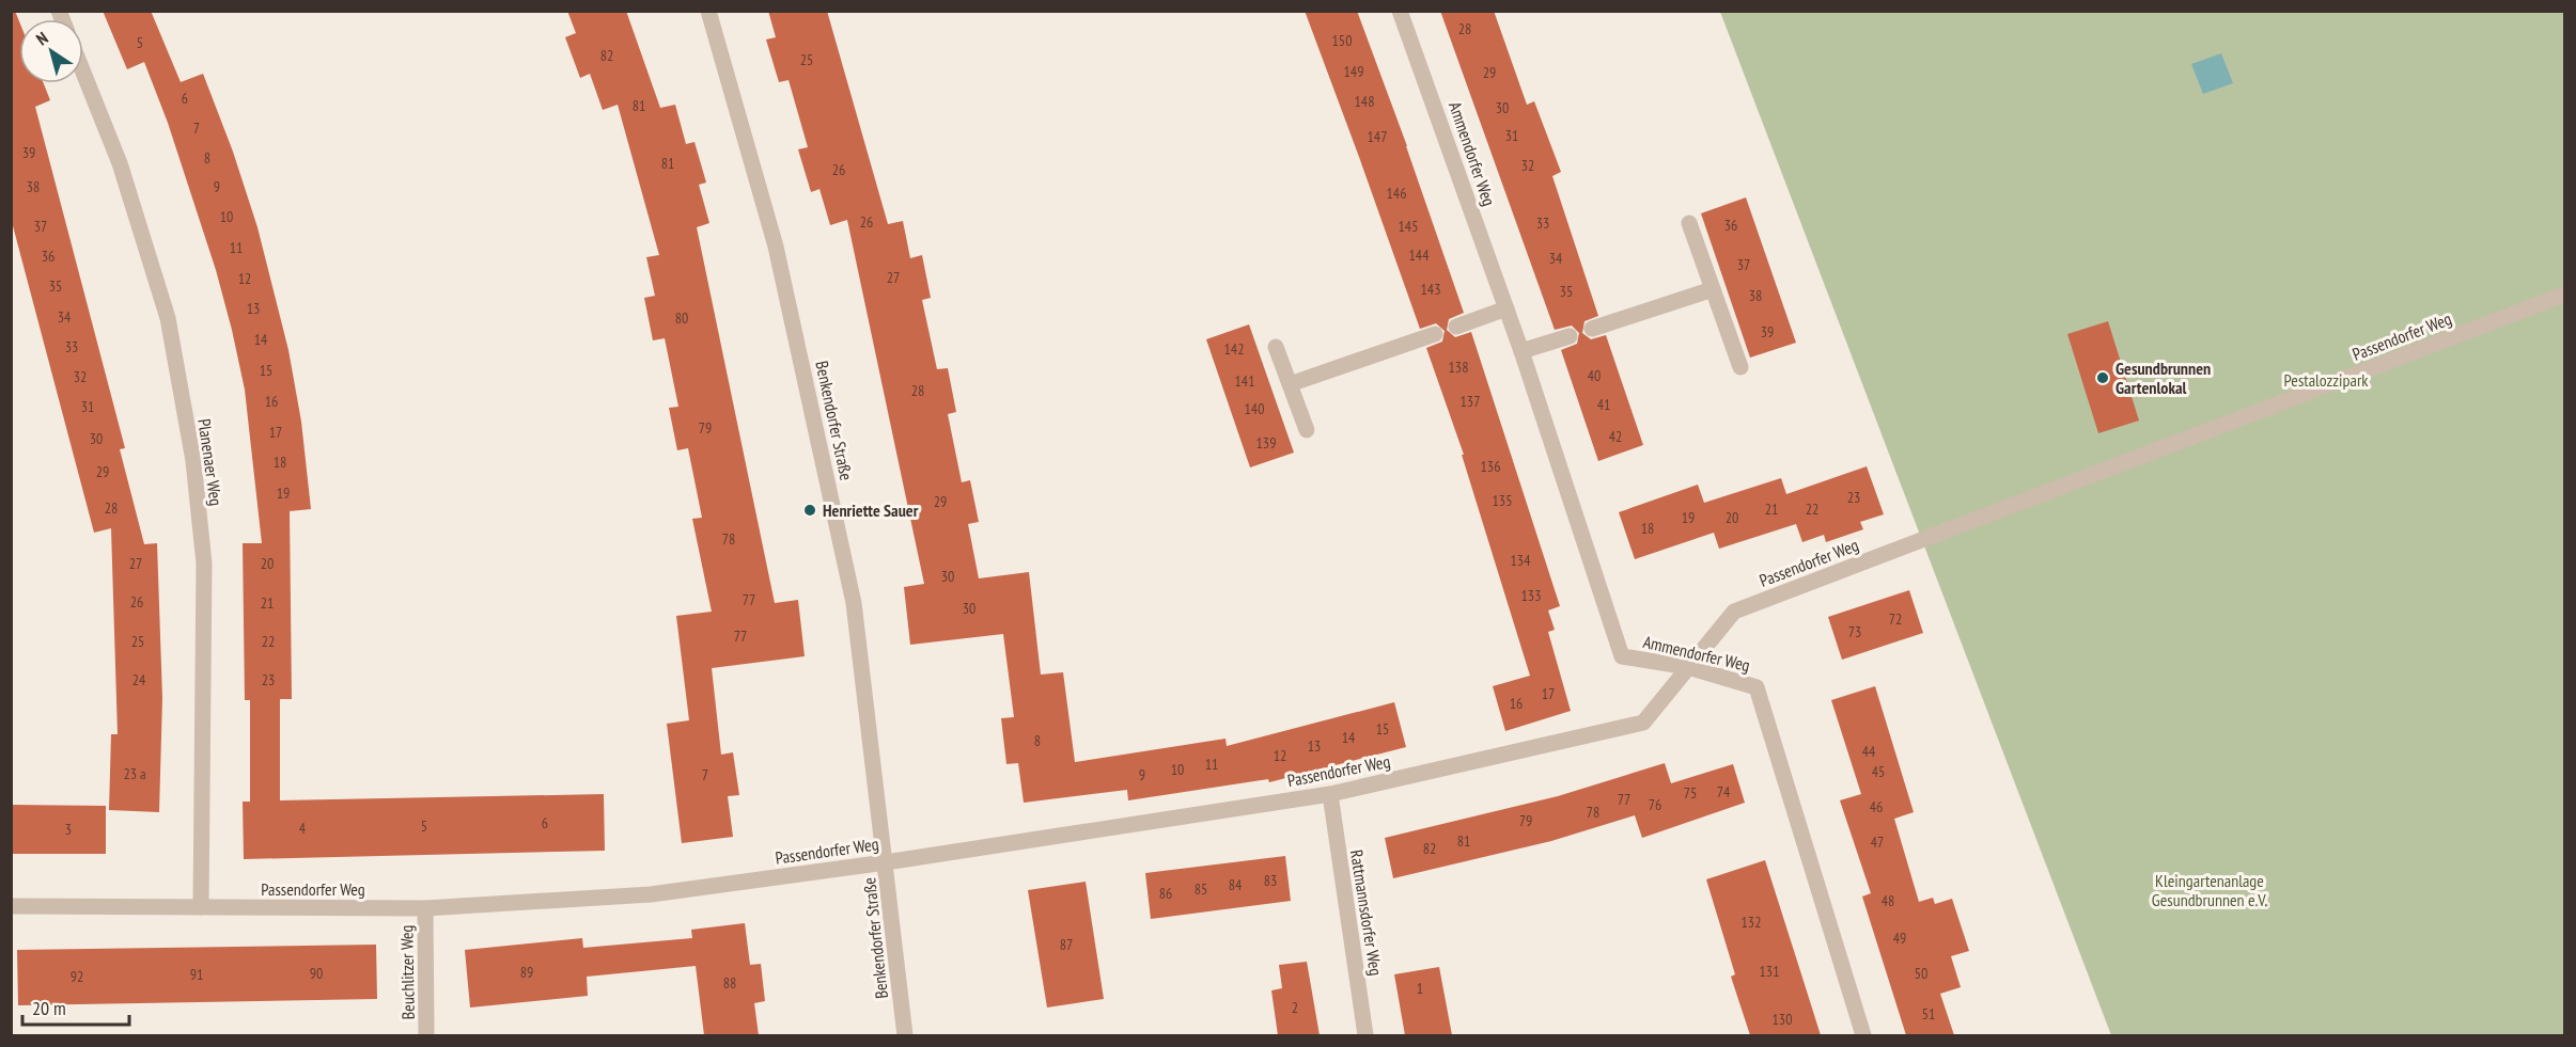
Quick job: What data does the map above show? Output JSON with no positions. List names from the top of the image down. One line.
{"streets":{"street":["Ammendorfer Weg","Passendorfer Weg","Benkendorfer Straße","Planenaer Weg","Rattmannsdorfer Weg","Beuchlitzer Weg"]},"crossings":[["Ammendorfer Weg","Passendorfer Weg"],["Passendorfer Weg","Benkendorfer Straße"],["Passendorfer Weg","Planenaer Weg"],["Passendorfer Weg","Rattmannsdorfer Weg"],["Passendorfer Weg","Beuchlitzer Weg"]],"parks":["Pestalozzipark","Kleingartenanlage Gesundbrunnen e.V."],"places":["Gesundbrunnen Gartenlokal","Henriette Sauer"],"house_numbers":["28","150","5","82","25","149","29","6","148","81","30","7","31","147","39","8","81","32","26","38","9","146","10","26","33","36","37","145","11","144","36","34","37","27","12","35","143","35","38","13","34","80","39","14","33","142","138","15","40","32","141","28","16","137","41","31","140","79","17","42","30","139","18","136","29","19","23","135","29","28","21","22","19","20","18","78","134","27","20","30","133","77","26","21","30","72","73","77","25","22","24","23","17","16","15","14","8","13","44","12","11","10","45","23 a","7","9","74","75","77","76","46","78","79","6","5","4","3","81","47","82","83","84","85","86","48","132","49","87","131","89","90","50","91","92","88","1","2","51","130"],"scale_bar":"20 m","north":"top left"}
